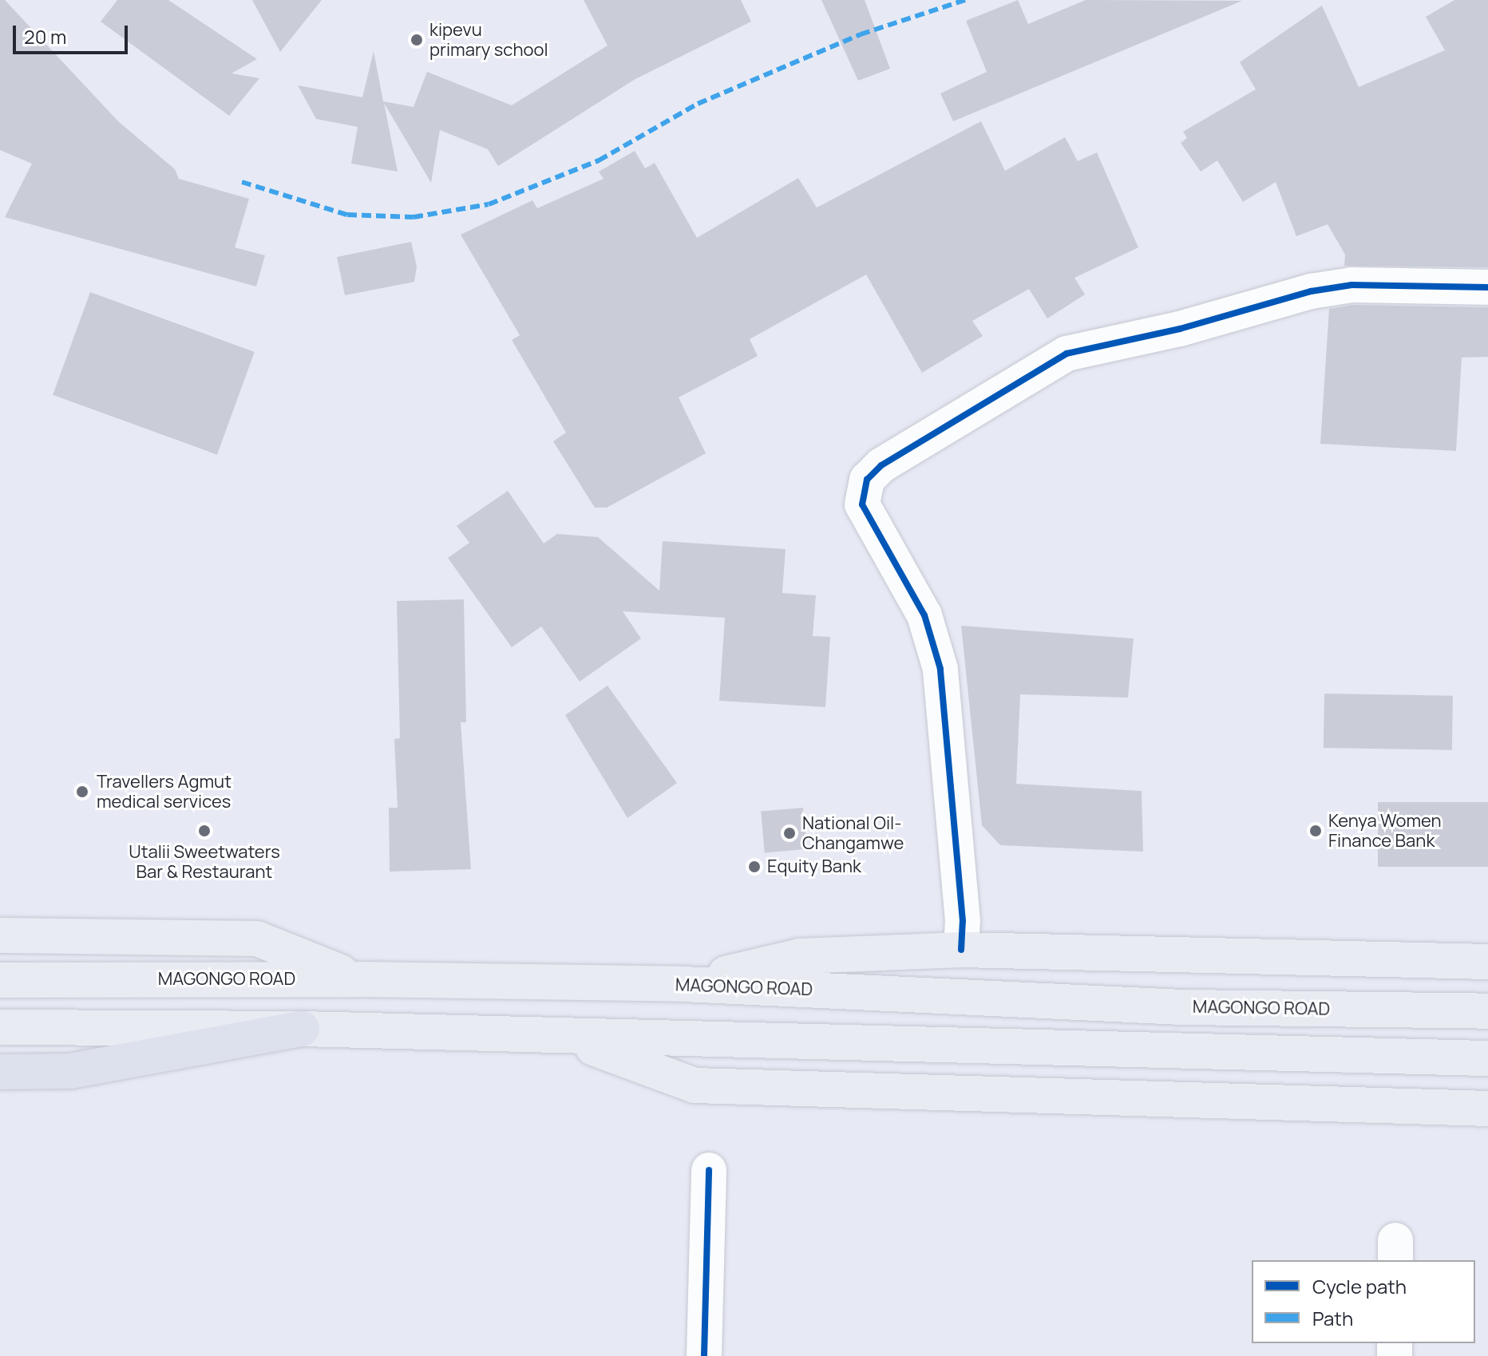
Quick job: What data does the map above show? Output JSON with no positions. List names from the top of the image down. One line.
{"streets":{"main road":["MAGONGO ROAD"]},"places":["kipevu primary school","Travellers Agmut medical services","Utalii Sweetwaters Bar & Restaurant","Kenya Women Finance Bank","National Oil- Changamwe","Equity Bank"],"legend":["Cycle path","Path"],"scale_bar":"20 m"}
